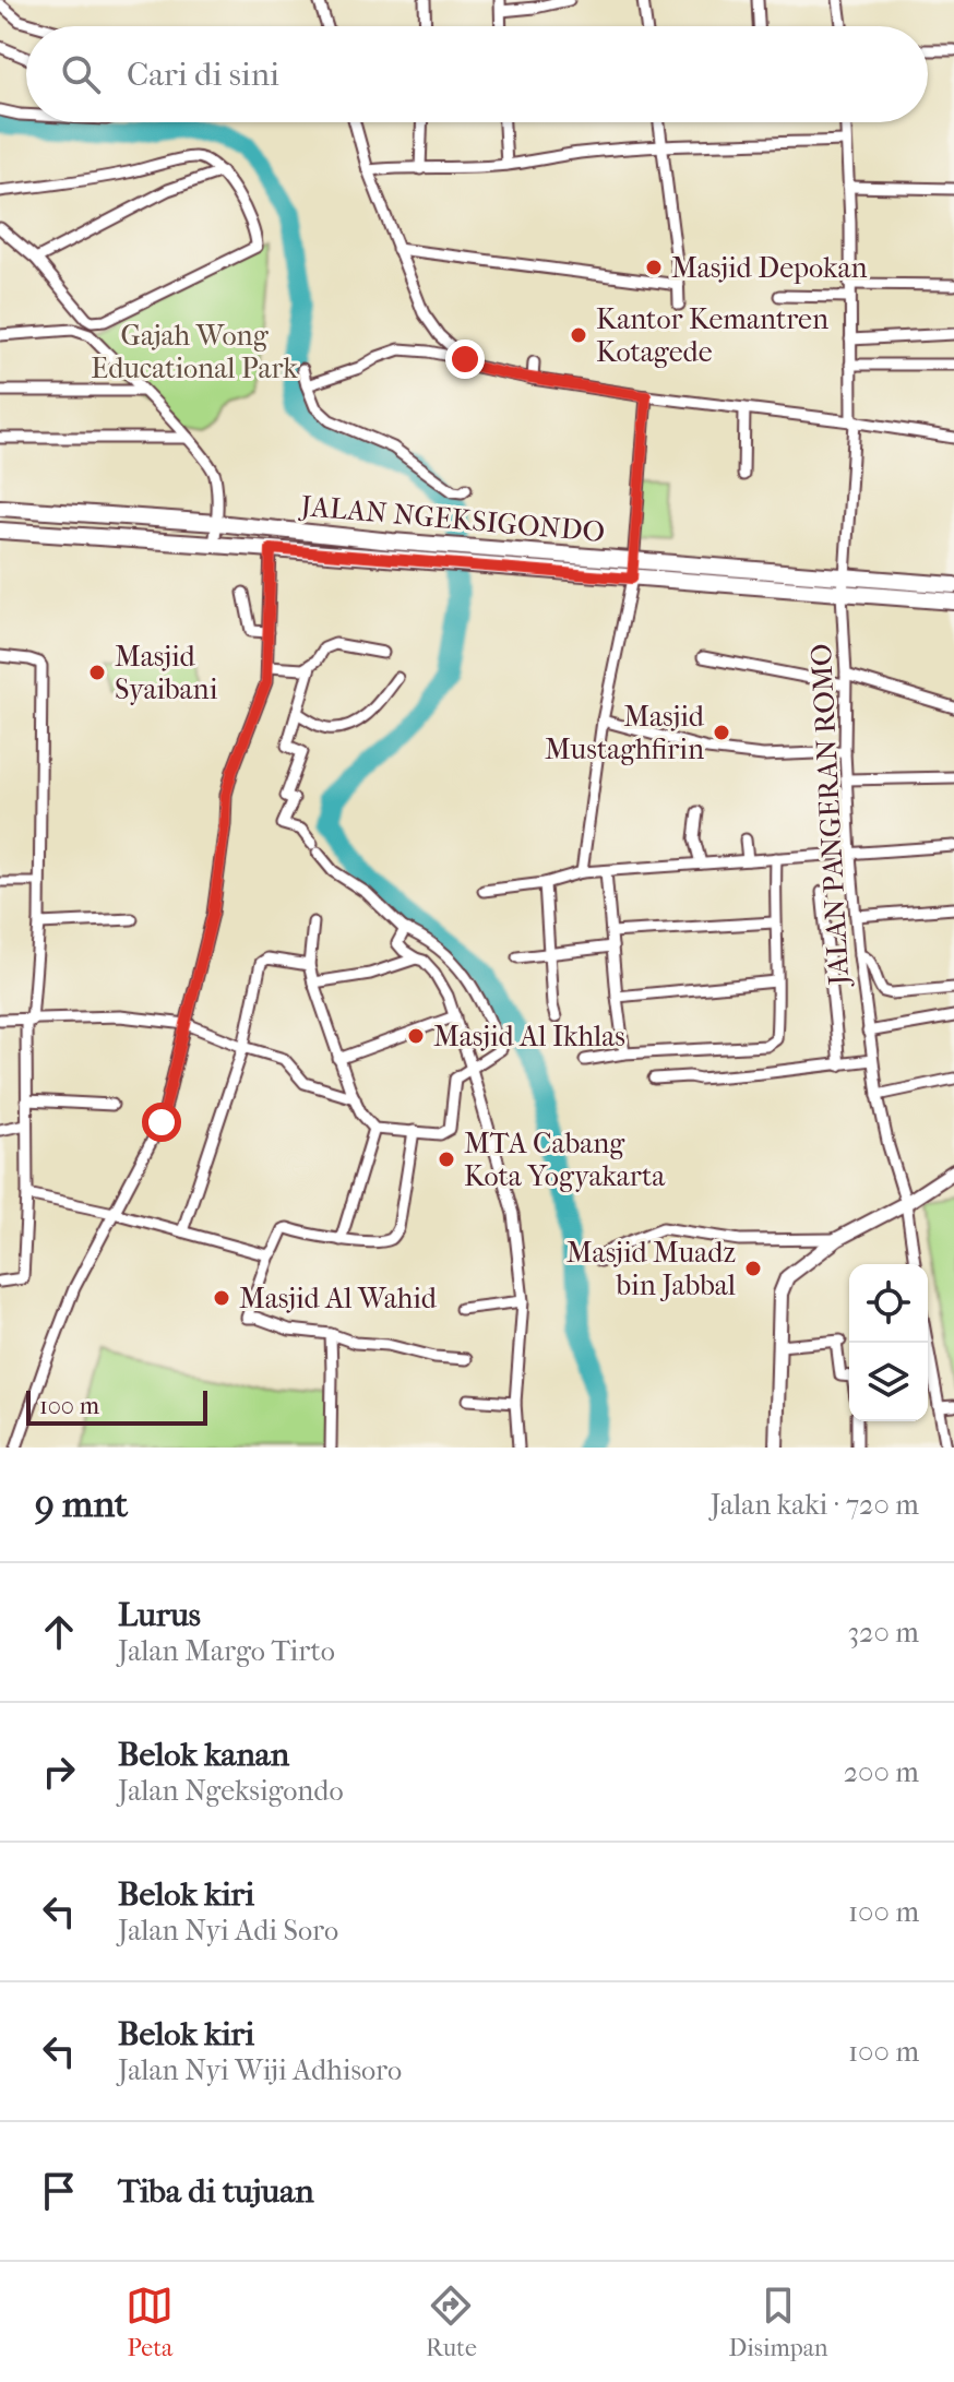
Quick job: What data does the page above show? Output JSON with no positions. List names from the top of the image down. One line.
{"streets":{"main road":["JALAN NGEKSIGONDO"],"street":["JALAN PANGERAN ROMO"]},"crossings":[["JALAN NGEKSIGONDO","JALAN PANGERAN ROMO"]],"parks":["Gajah Wong Educational Park"],"places":["Masjid Depokan","Kantor Kemantren Kotagede","Masjid Syaibani","Masjid Mustaghfirin","Masjid Al Ikhlas","MTA Cabang Kota Yogyakarta","Masjid Muadz bin Jabbal","Masjid Al Wahid"],"scale_bar":"100 m","page":{"search":"Cari di sini","scale":"100 m","heading":["9 mnt","Jalan kaki · 720 m"],"list":[["Lurus","Jalan Margo Tirto","320 m"],["Belok kanan","Jalan Ngeksigondo","200 m"],["Belok kiri","Jalan Nyi Adi Soro","100 m"],["Belok kiri","Jalan Nyi Wiji Adhisoro","100 m"],"Tiba di tujuan"],"nav":["Peta","Rute","Disimpan"]}}
